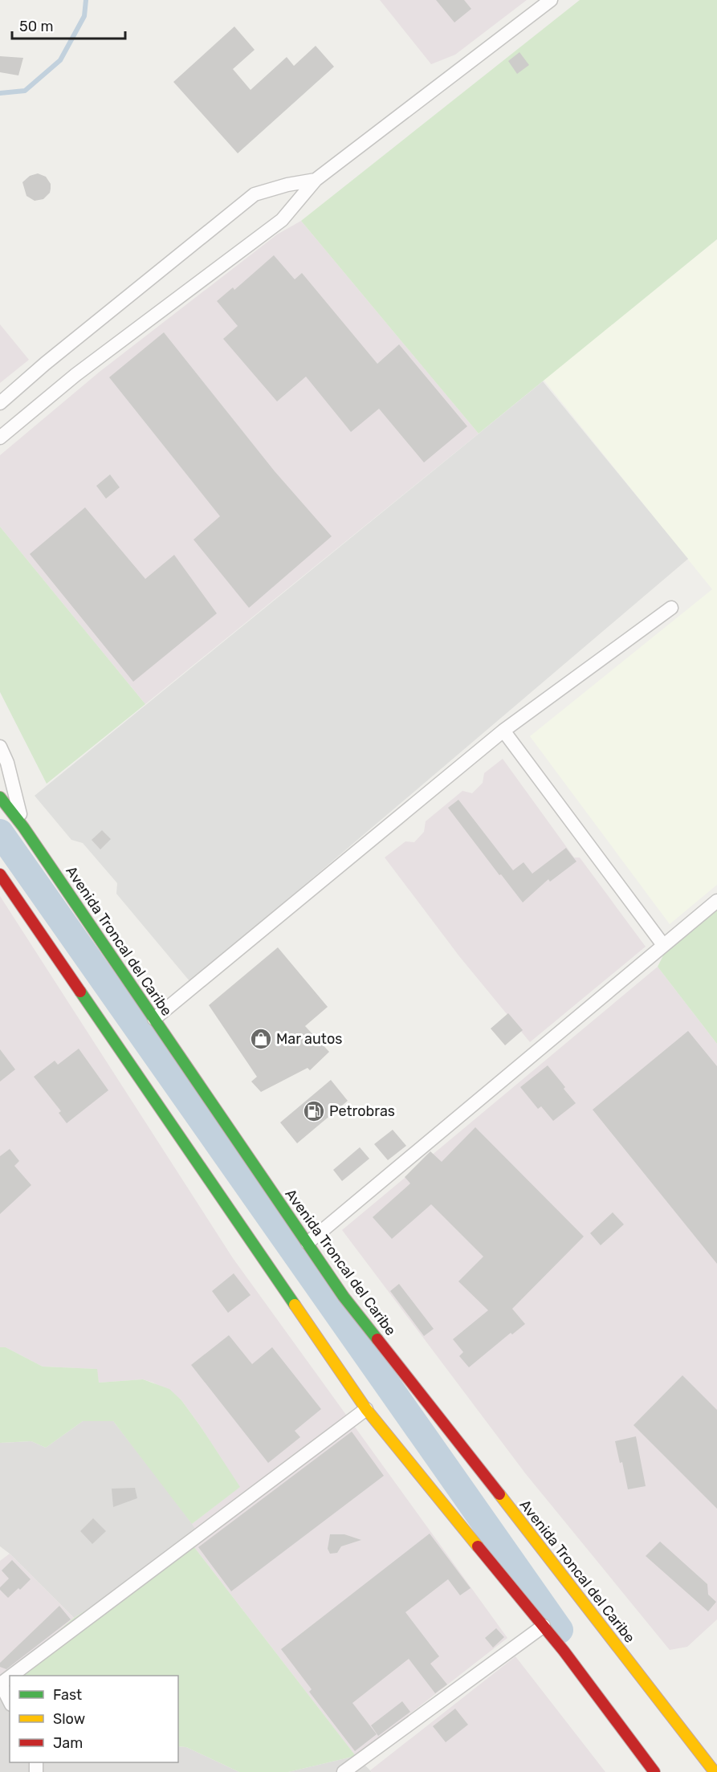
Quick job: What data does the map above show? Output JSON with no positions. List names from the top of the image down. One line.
{"streets":{"highway":["Avenida Troncal del Caribe"]},"places":{"shop":["Mar autos"],"fuel station":["Petrobras"]},"legend":["Fast","Slow","Jam"],"scale_bar":"50 m"}
